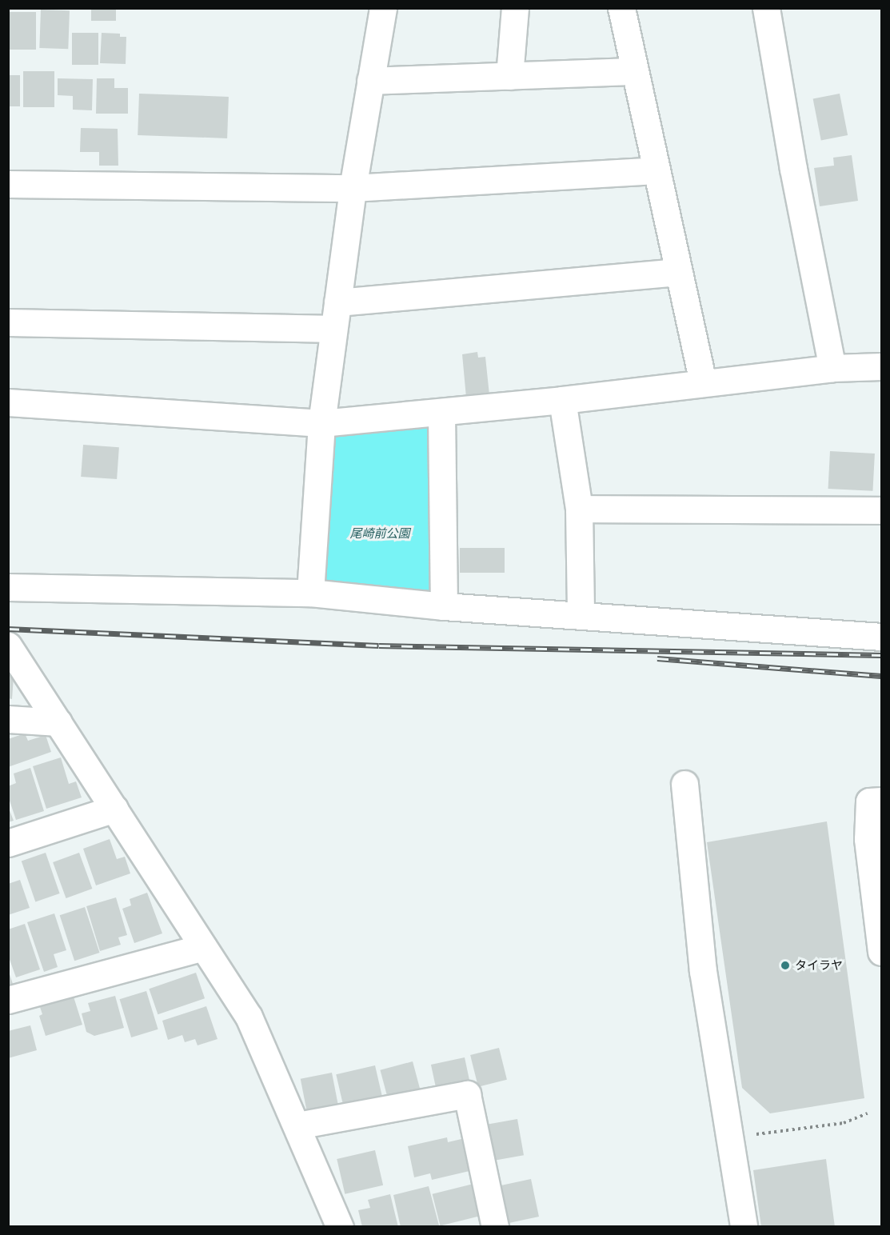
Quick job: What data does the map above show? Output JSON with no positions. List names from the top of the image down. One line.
{"parks":["尾崎前公園"],"places":["タイラヤ"]}
